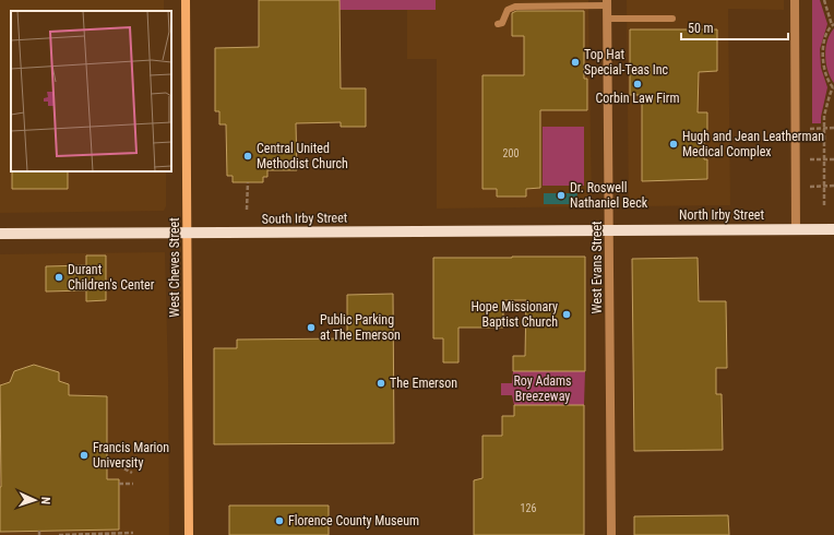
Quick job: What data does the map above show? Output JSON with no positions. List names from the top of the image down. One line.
{"streets":{"main road":["North Irby Street","South Irby Street","West Cheves Street"],"street":["West Evans Street"]},"crossings":[["North Irby Street","South Irby Street"],["North Irby Street","West Evans Street"],["South Irby Street","West Cheves Street"],["South Irby Street","West Evans Street"]],"parks":["Roy Adams Breezeway"],"places":["Top Hat Special-Teas Inc","Corbin Law Firm","Hugh and Jean Leatherman Medical Complex","Central United Methodist Church","Dr. Roswell Nathaniel Beck","Durant Children's Center","Hope Missionary Baptist Church","Public Parking at The Emerson","The Emerson","Francis Marion University","Florence County Museum"],"house_numbers":["200","126"],"scale_bar":"50 m","north":"right"}
